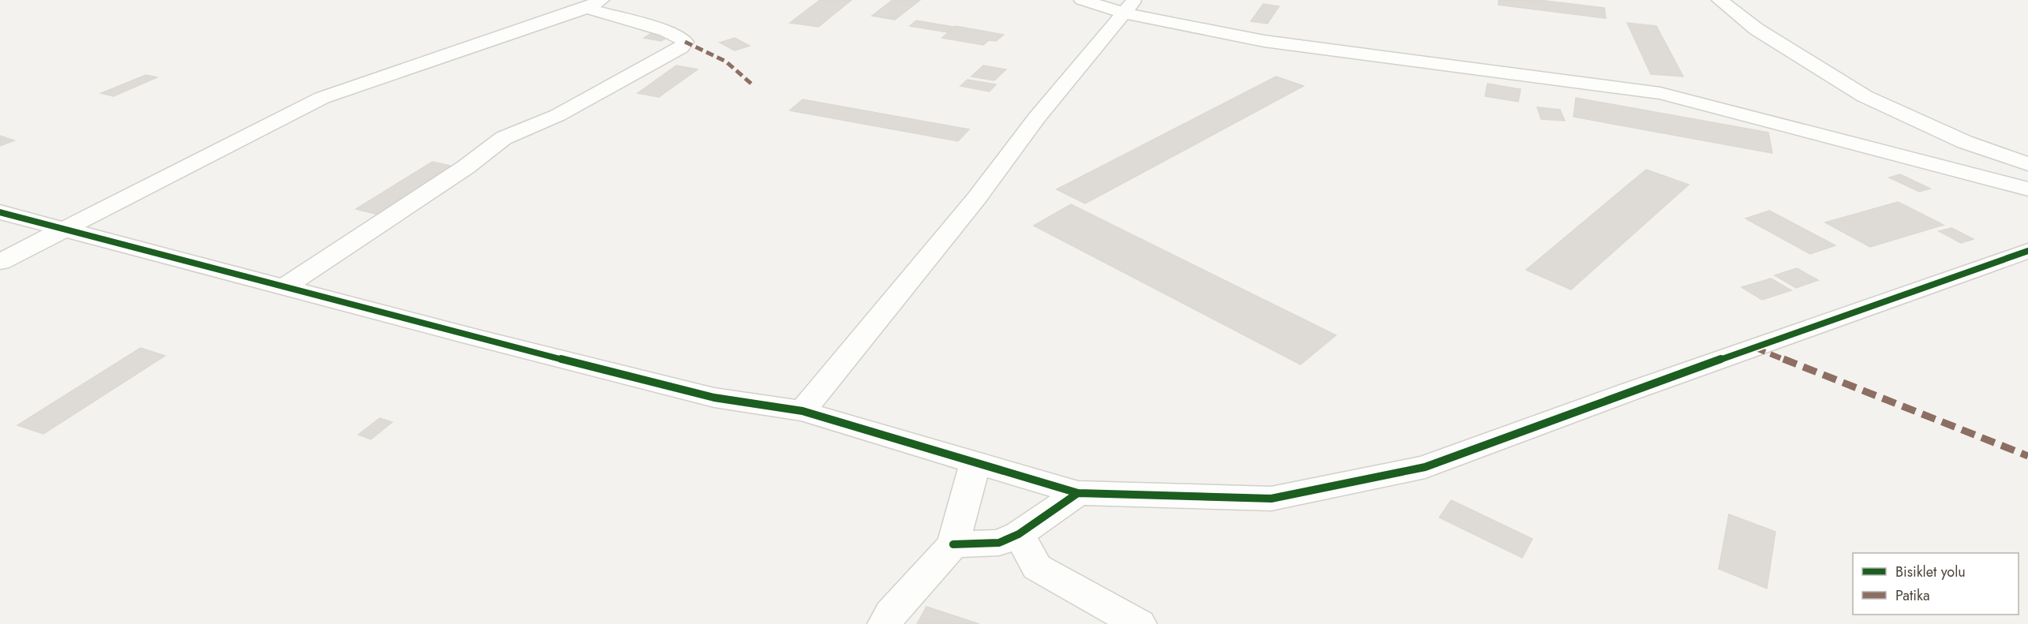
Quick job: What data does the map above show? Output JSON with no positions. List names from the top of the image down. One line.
{"legend":["Bisiklet yolu","Patika"]}
